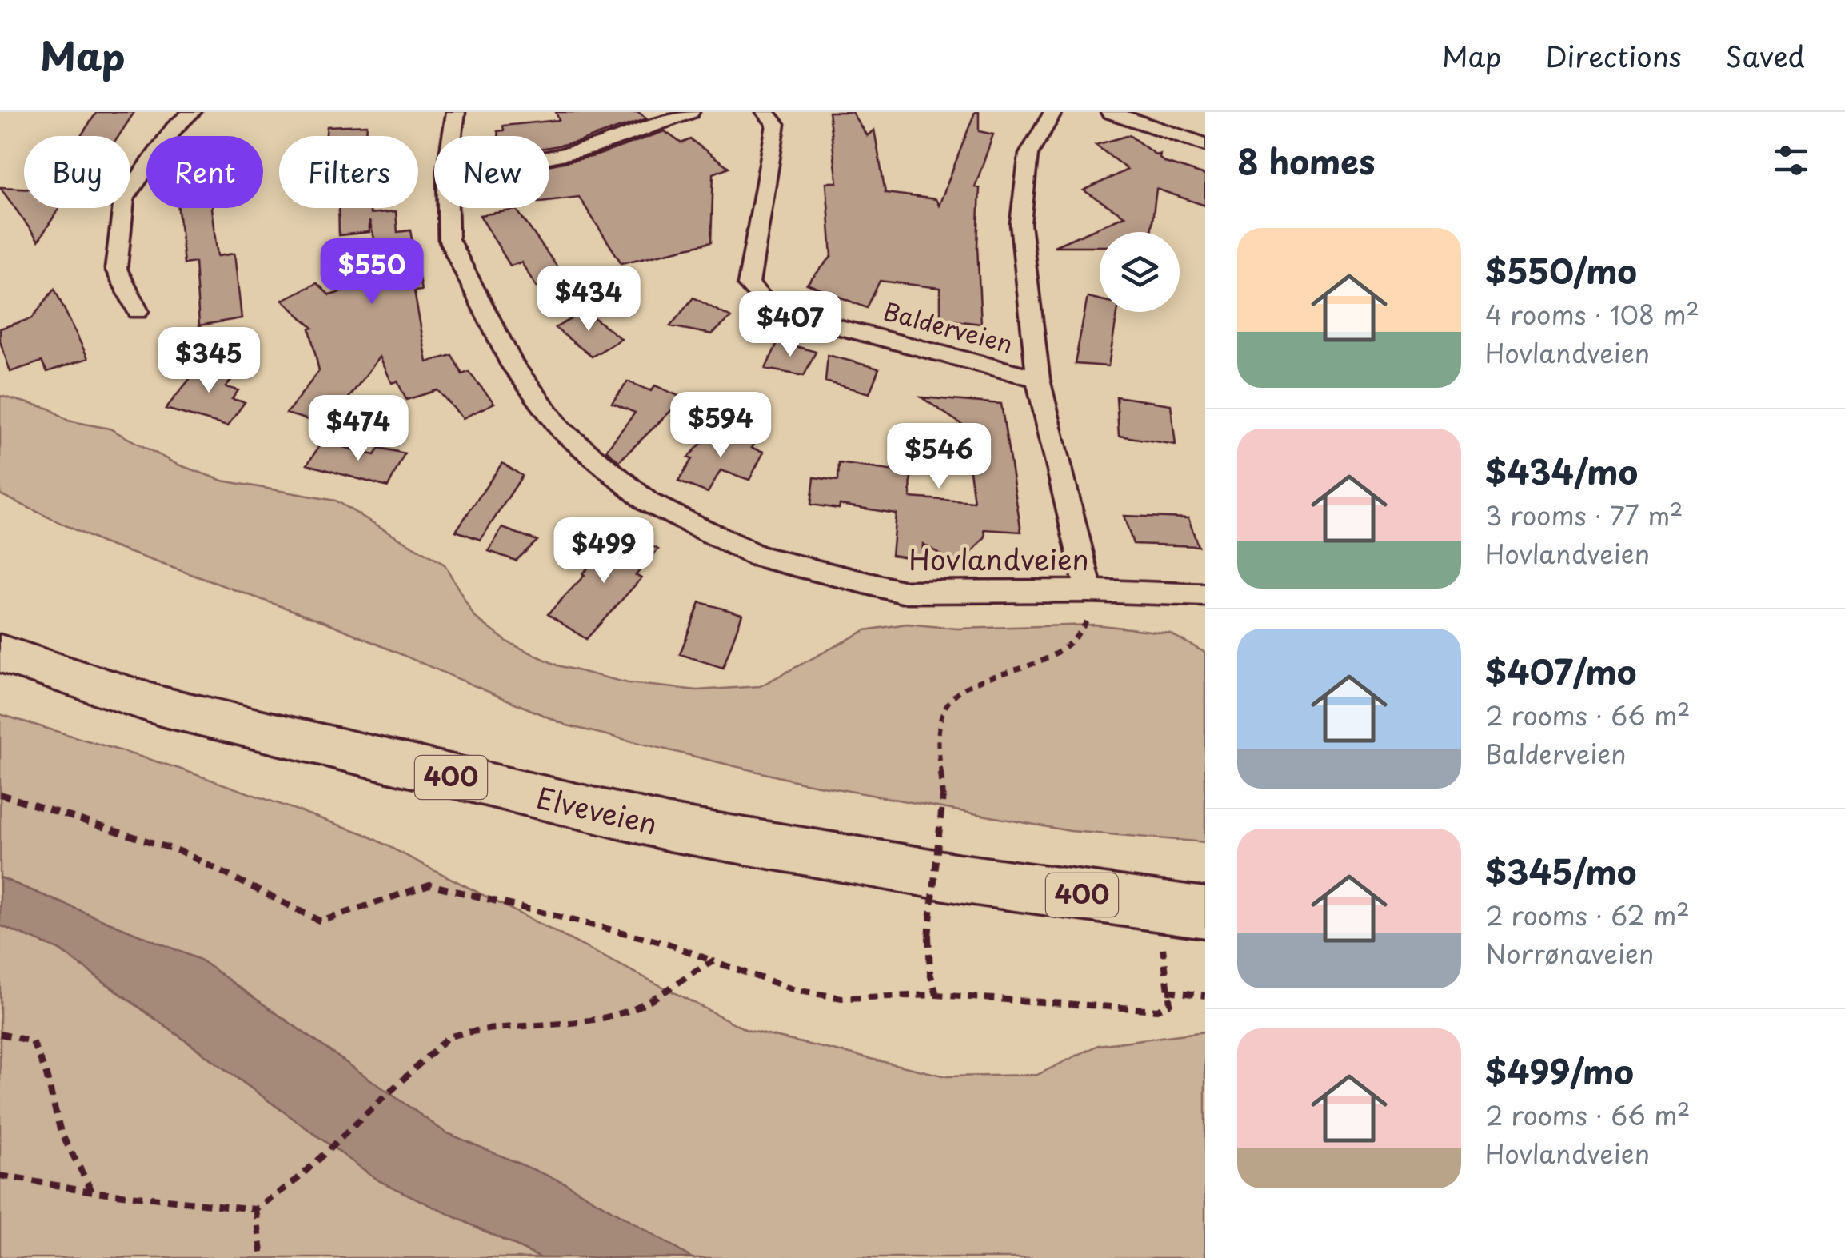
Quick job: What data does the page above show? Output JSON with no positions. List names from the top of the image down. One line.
{"streets":{"highway":["400","Elveveien"],"street":["Balderveien","Hovlandveien"]},"page":{"header":"Map","nav":["Map","Directions","Saved"],"heading":"8 homes","chip":["Buy","Rent","Filters","New"],"list":[{"name":"$550/mo","note":"4 rooms · 108 m² · Hovlandveien"},{"name":"$434/mo","note":"3 rooms · 77 m² · Hovlandveien"},{"name":"$407/mo","note":"2 rooms · 66 m² · Balderveien"},{"name":"$345/mo","note":"2 rooms · 62 m² · Norrønaveien"},{"name":"$499/mo","note":"2 rooms · 66 m² · Hovlandveien"}],"price":["$550","$434","$407","$345","$594","$474","$546","$499"]}}
